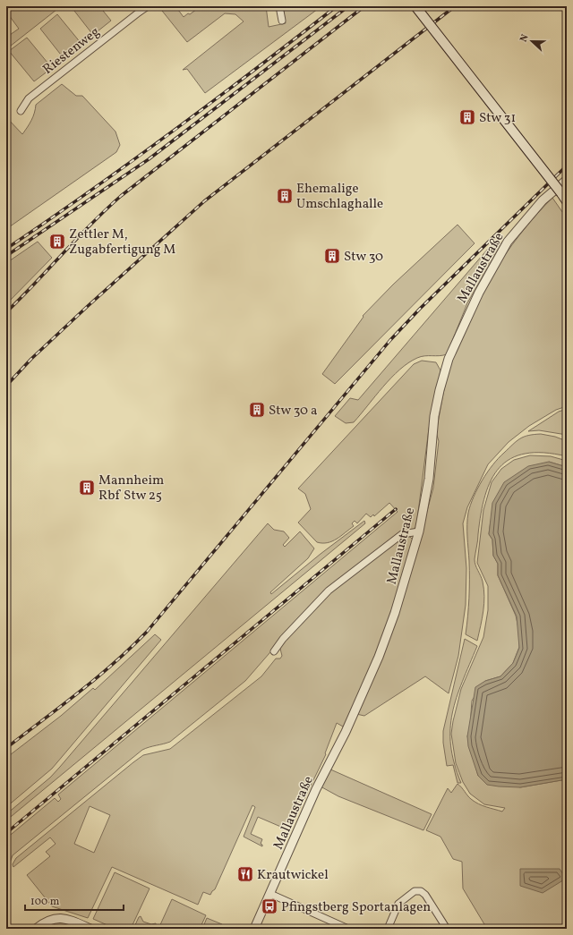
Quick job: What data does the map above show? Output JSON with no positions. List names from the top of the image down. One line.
{"streets":{"street":["Riestenweg","Mallaustraße"]},"places":{"building":["Stw 31","Ehemalige Umschlaghalle","Zettler M, Zugabfertigung M","Stw 30","Stw 30 a","Mannheim Rbf Stw 25"],"restaurant":["Krautwickel"],"bus stop":["Pfingstberg Sportanlagen"]},"scale_bar":"100 m","north":"left"}
